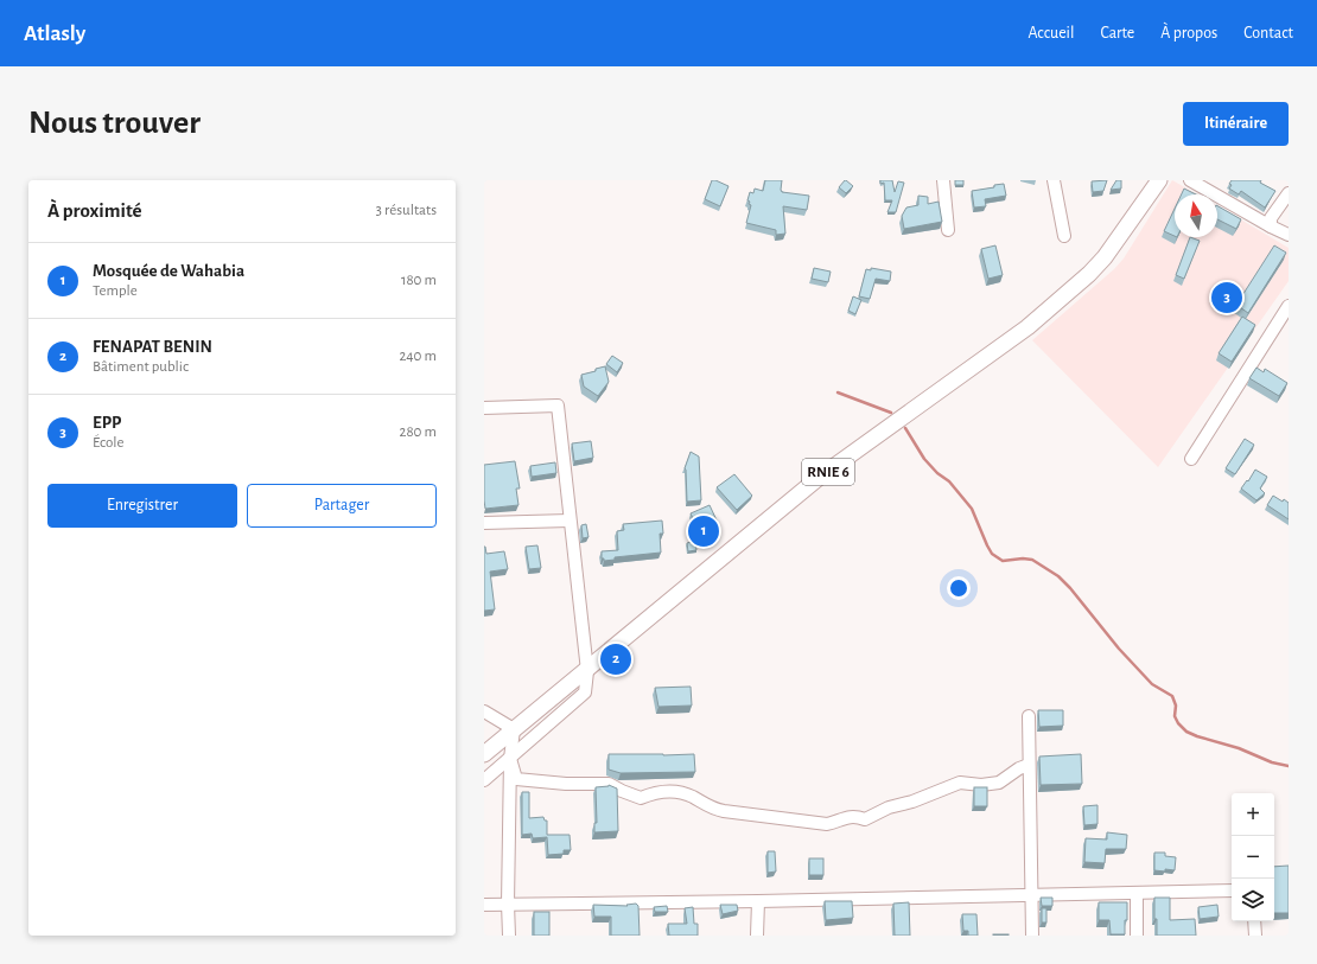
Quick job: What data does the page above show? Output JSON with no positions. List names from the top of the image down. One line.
{"streets":{"main road":["RNIE 6"]},"north":"top","page":{"header":"Atlasly","nav":["Accueil","Carte","À propos","Contact"],"buttons":["Itinéraire",["Enregistrer","Partager"]],"title":"Nous trouver","heading":["À proximité","3 résultats"],"list":[{"mark":"1","name":"Mosquée de Wahabia","note":"Temple","value":"180 m"},{"mark":"2","name":"FENAPAT BENIN","note":"Bâtiment public","value":"240 m"},{"mark":"3","name":"EPP","note":"École","value":"280 m"}],"pins":["3","1","2"],"map_buttons":["+","−"]}}
